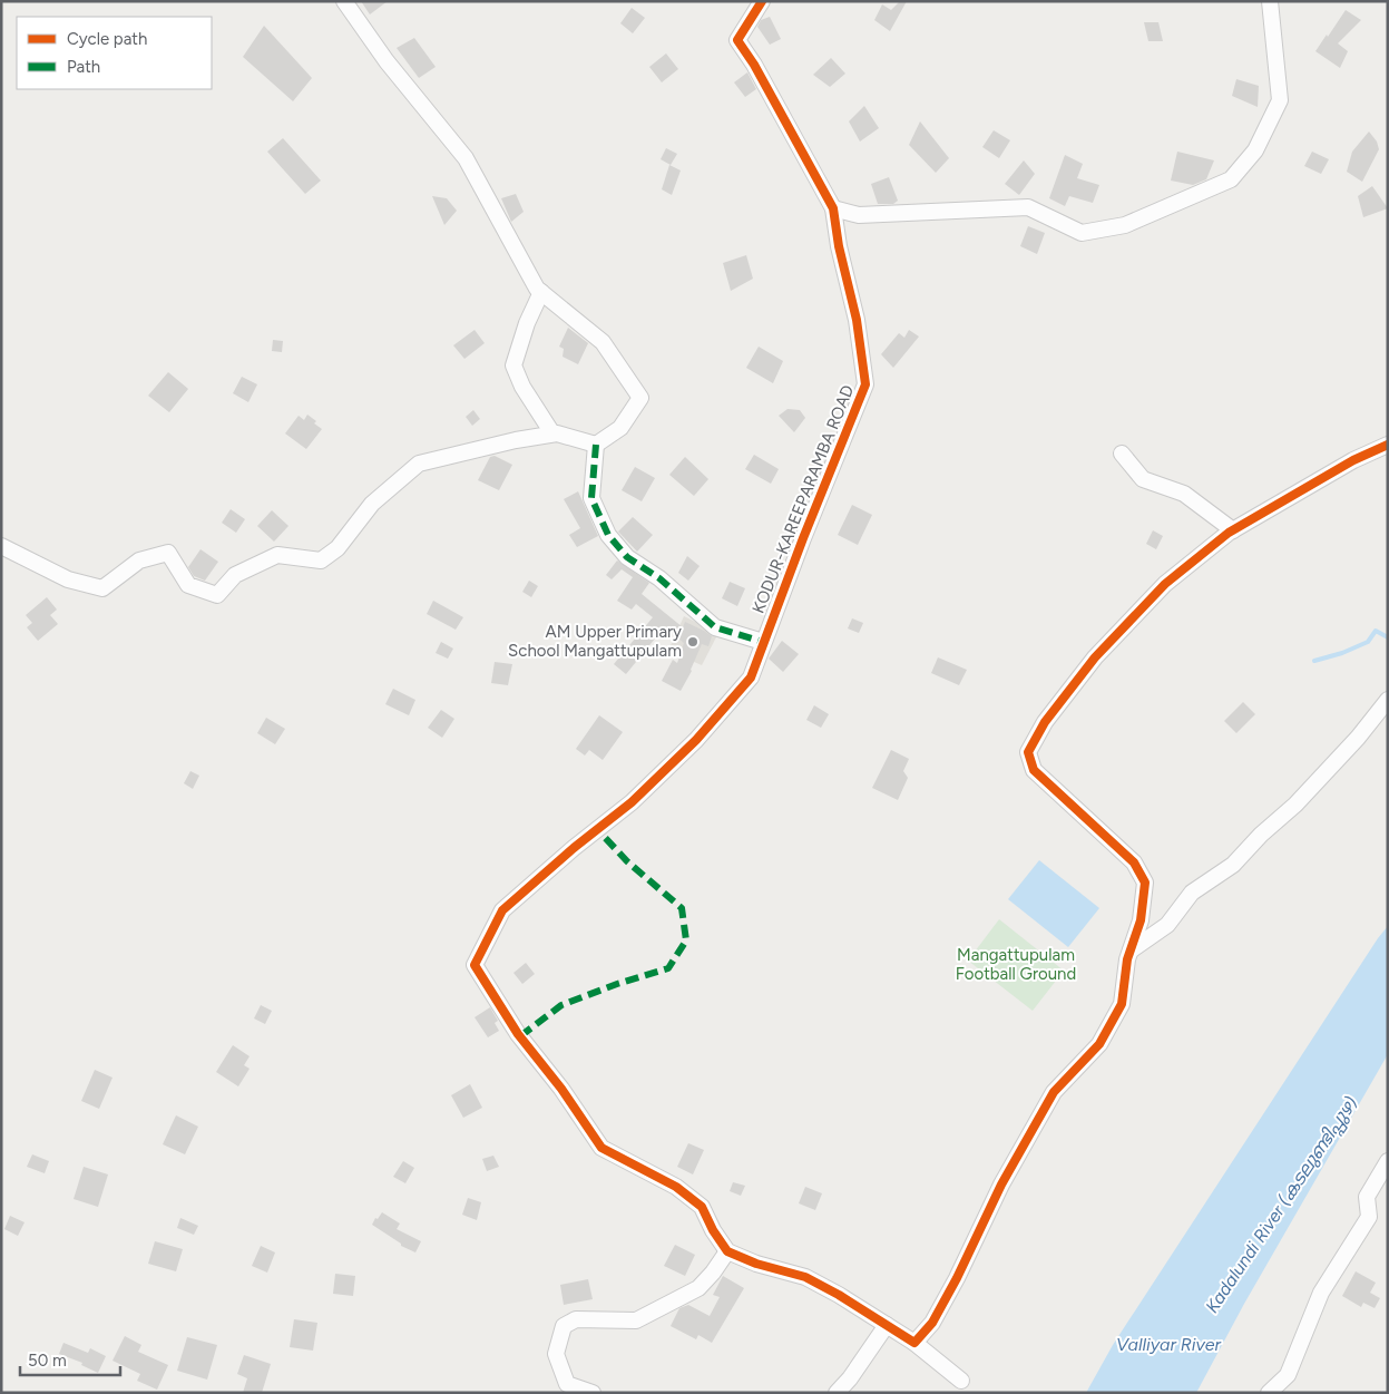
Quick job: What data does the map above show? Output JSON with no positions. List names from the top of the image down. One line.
{"streets":{"street":["KODUR-KAREEPARAMBA ROAD"]},"water":["Kadalundi River (കടലുണ്ടിപ്പുഴ)","Valliyar River"],"parks":["Mangattupulam Football Ground"],"places":["AM Upper Primary School Mangattupulam"],"legend":["Cycle path","Path"],"scale_bar":"50 m"}
